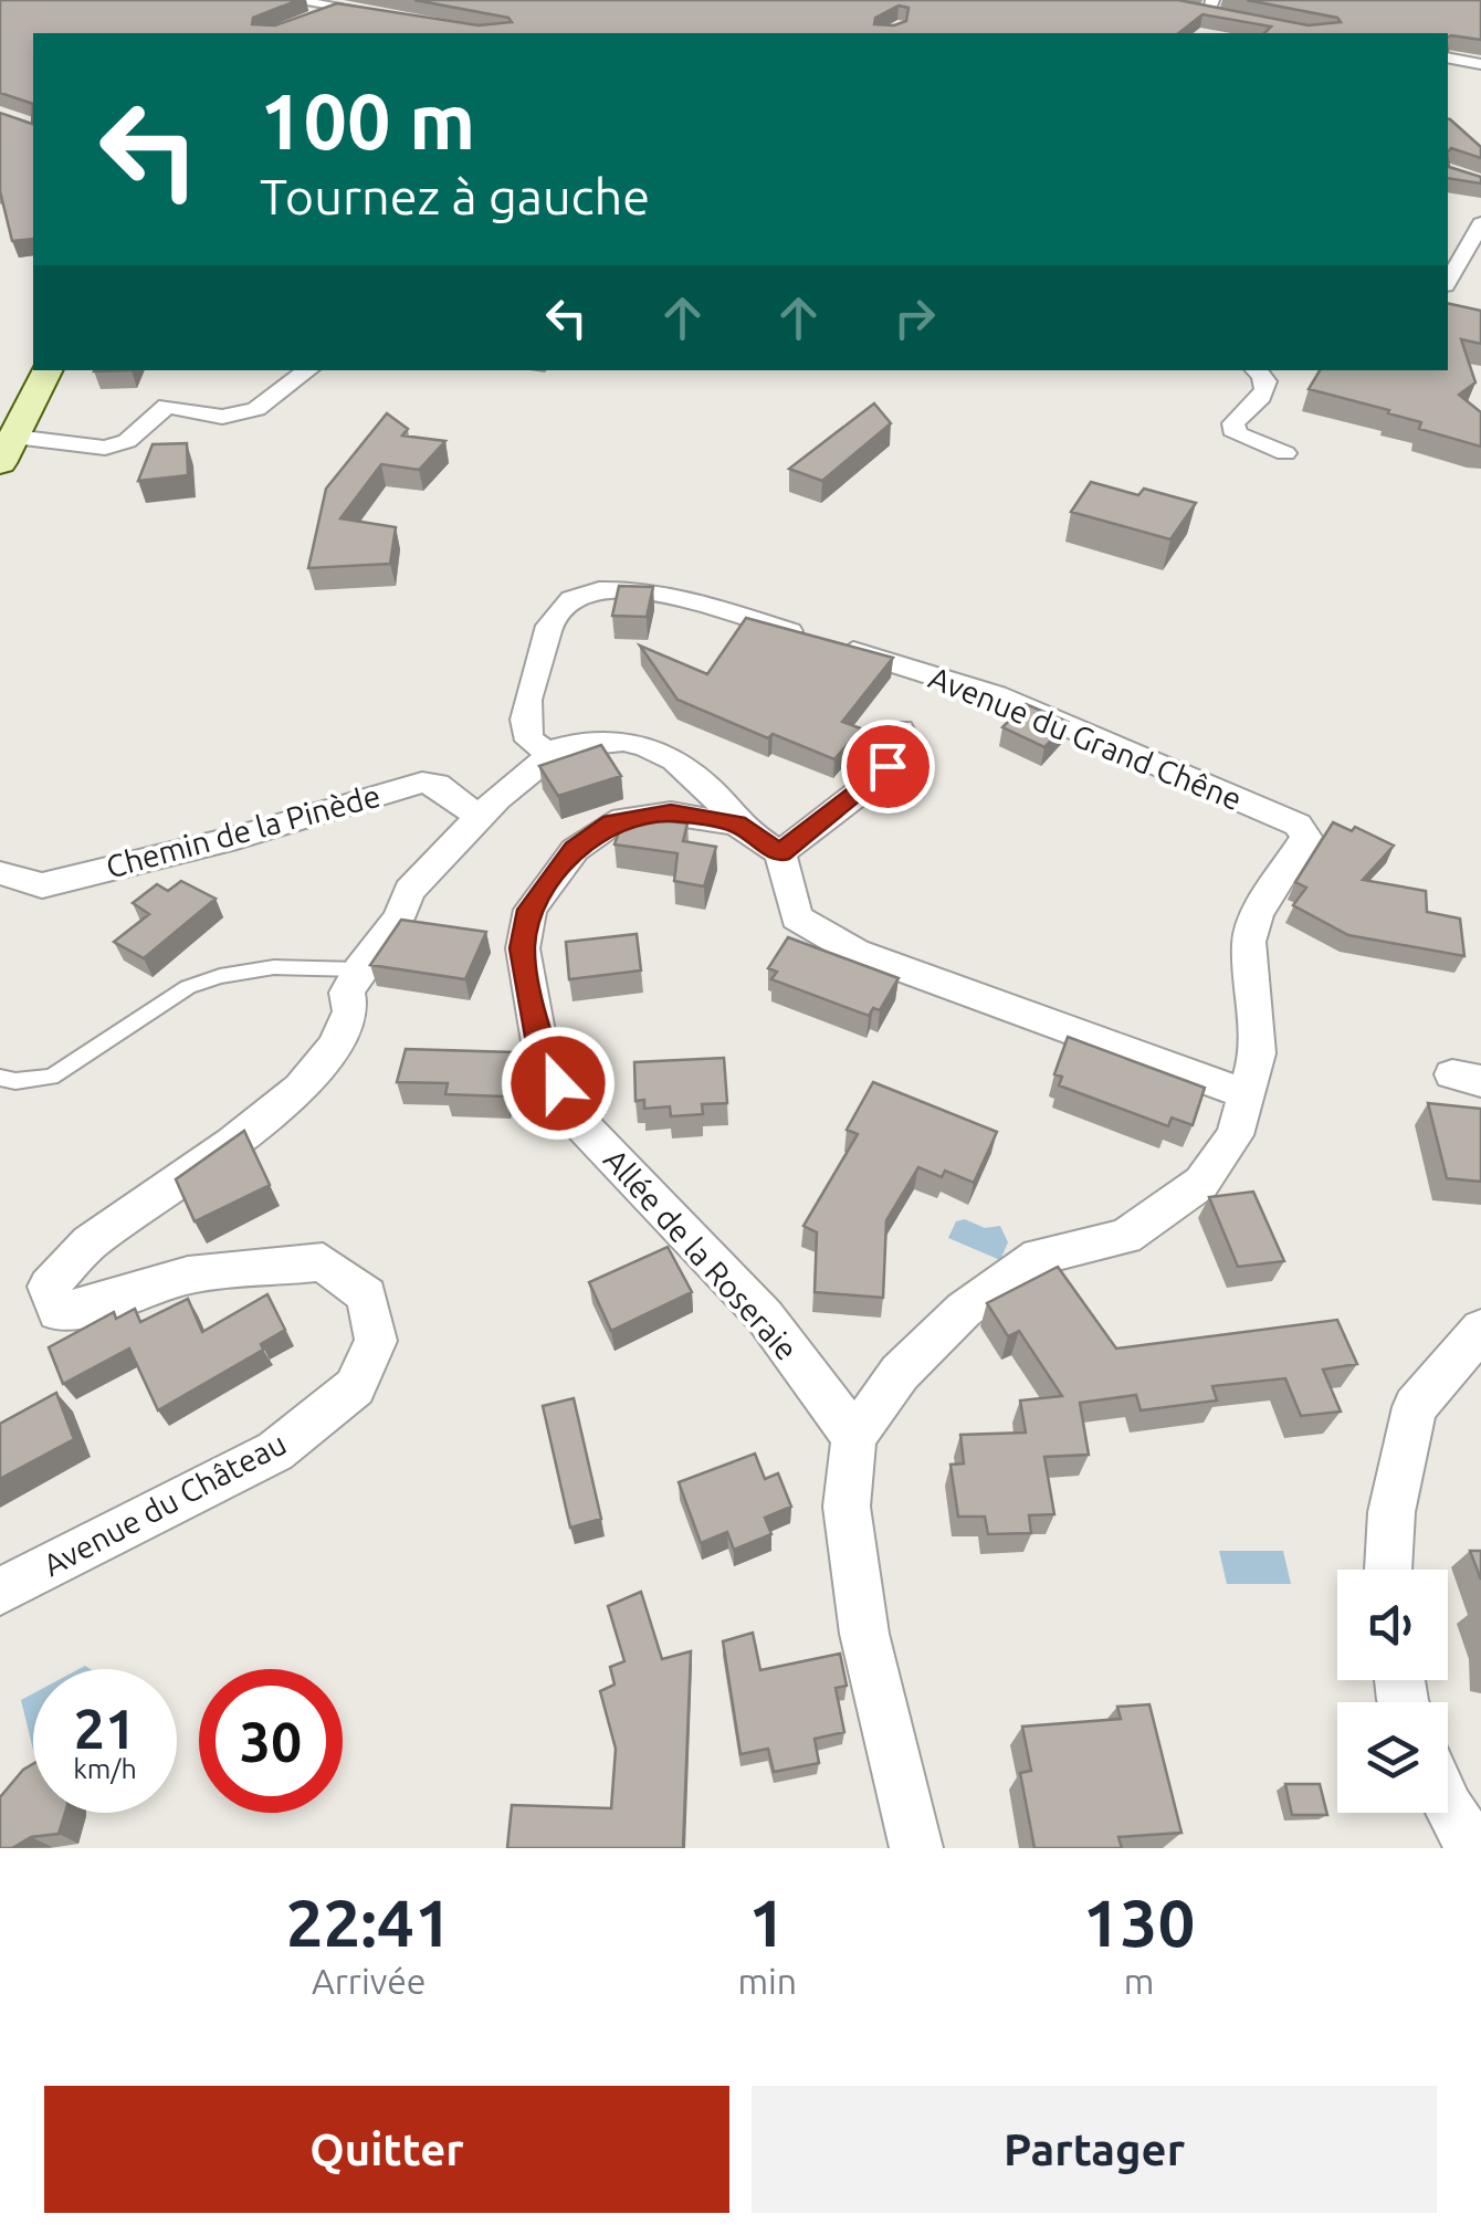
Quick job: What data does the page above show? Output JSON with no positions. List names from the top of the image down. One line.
{"streets":{"street":["Avenue du Grand Chêne","Chemin de la Pinède","Allée de la Roseraie","Avenue du Château"]},"crossings":[["Avenue du Grand Chêne","Avenue du Château"],["Chemin de la Pinède","Avenue du Château"],["Allée de la Roseraie","Avenue du Château"]],"page":{"turn":["100 m","Tournez à gauche"],"speed":"21 km/h","limit":"30","eta":["22:41","Arrivée","1","min","130","m"],"buttons":["Quitter","Partager"]}}
